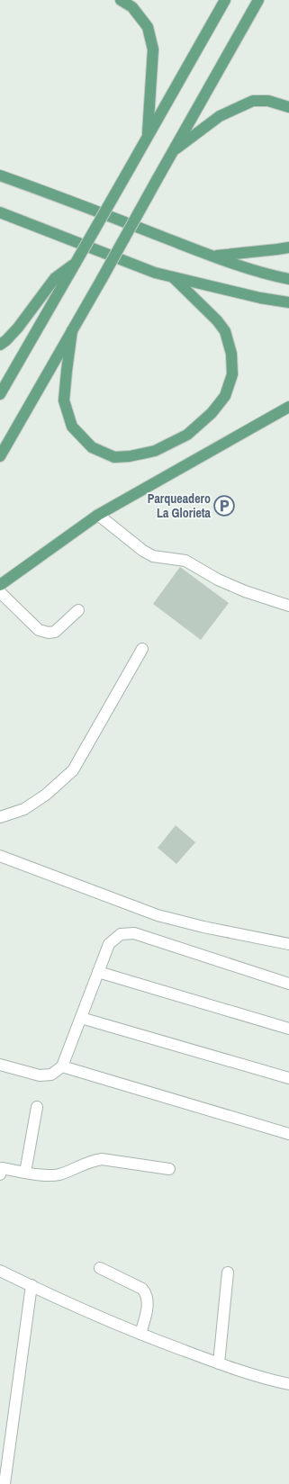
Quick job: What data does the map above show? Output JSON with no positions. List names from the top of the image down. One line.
{"places":{"parking":["Parqueadero La Glorieta"]}}
